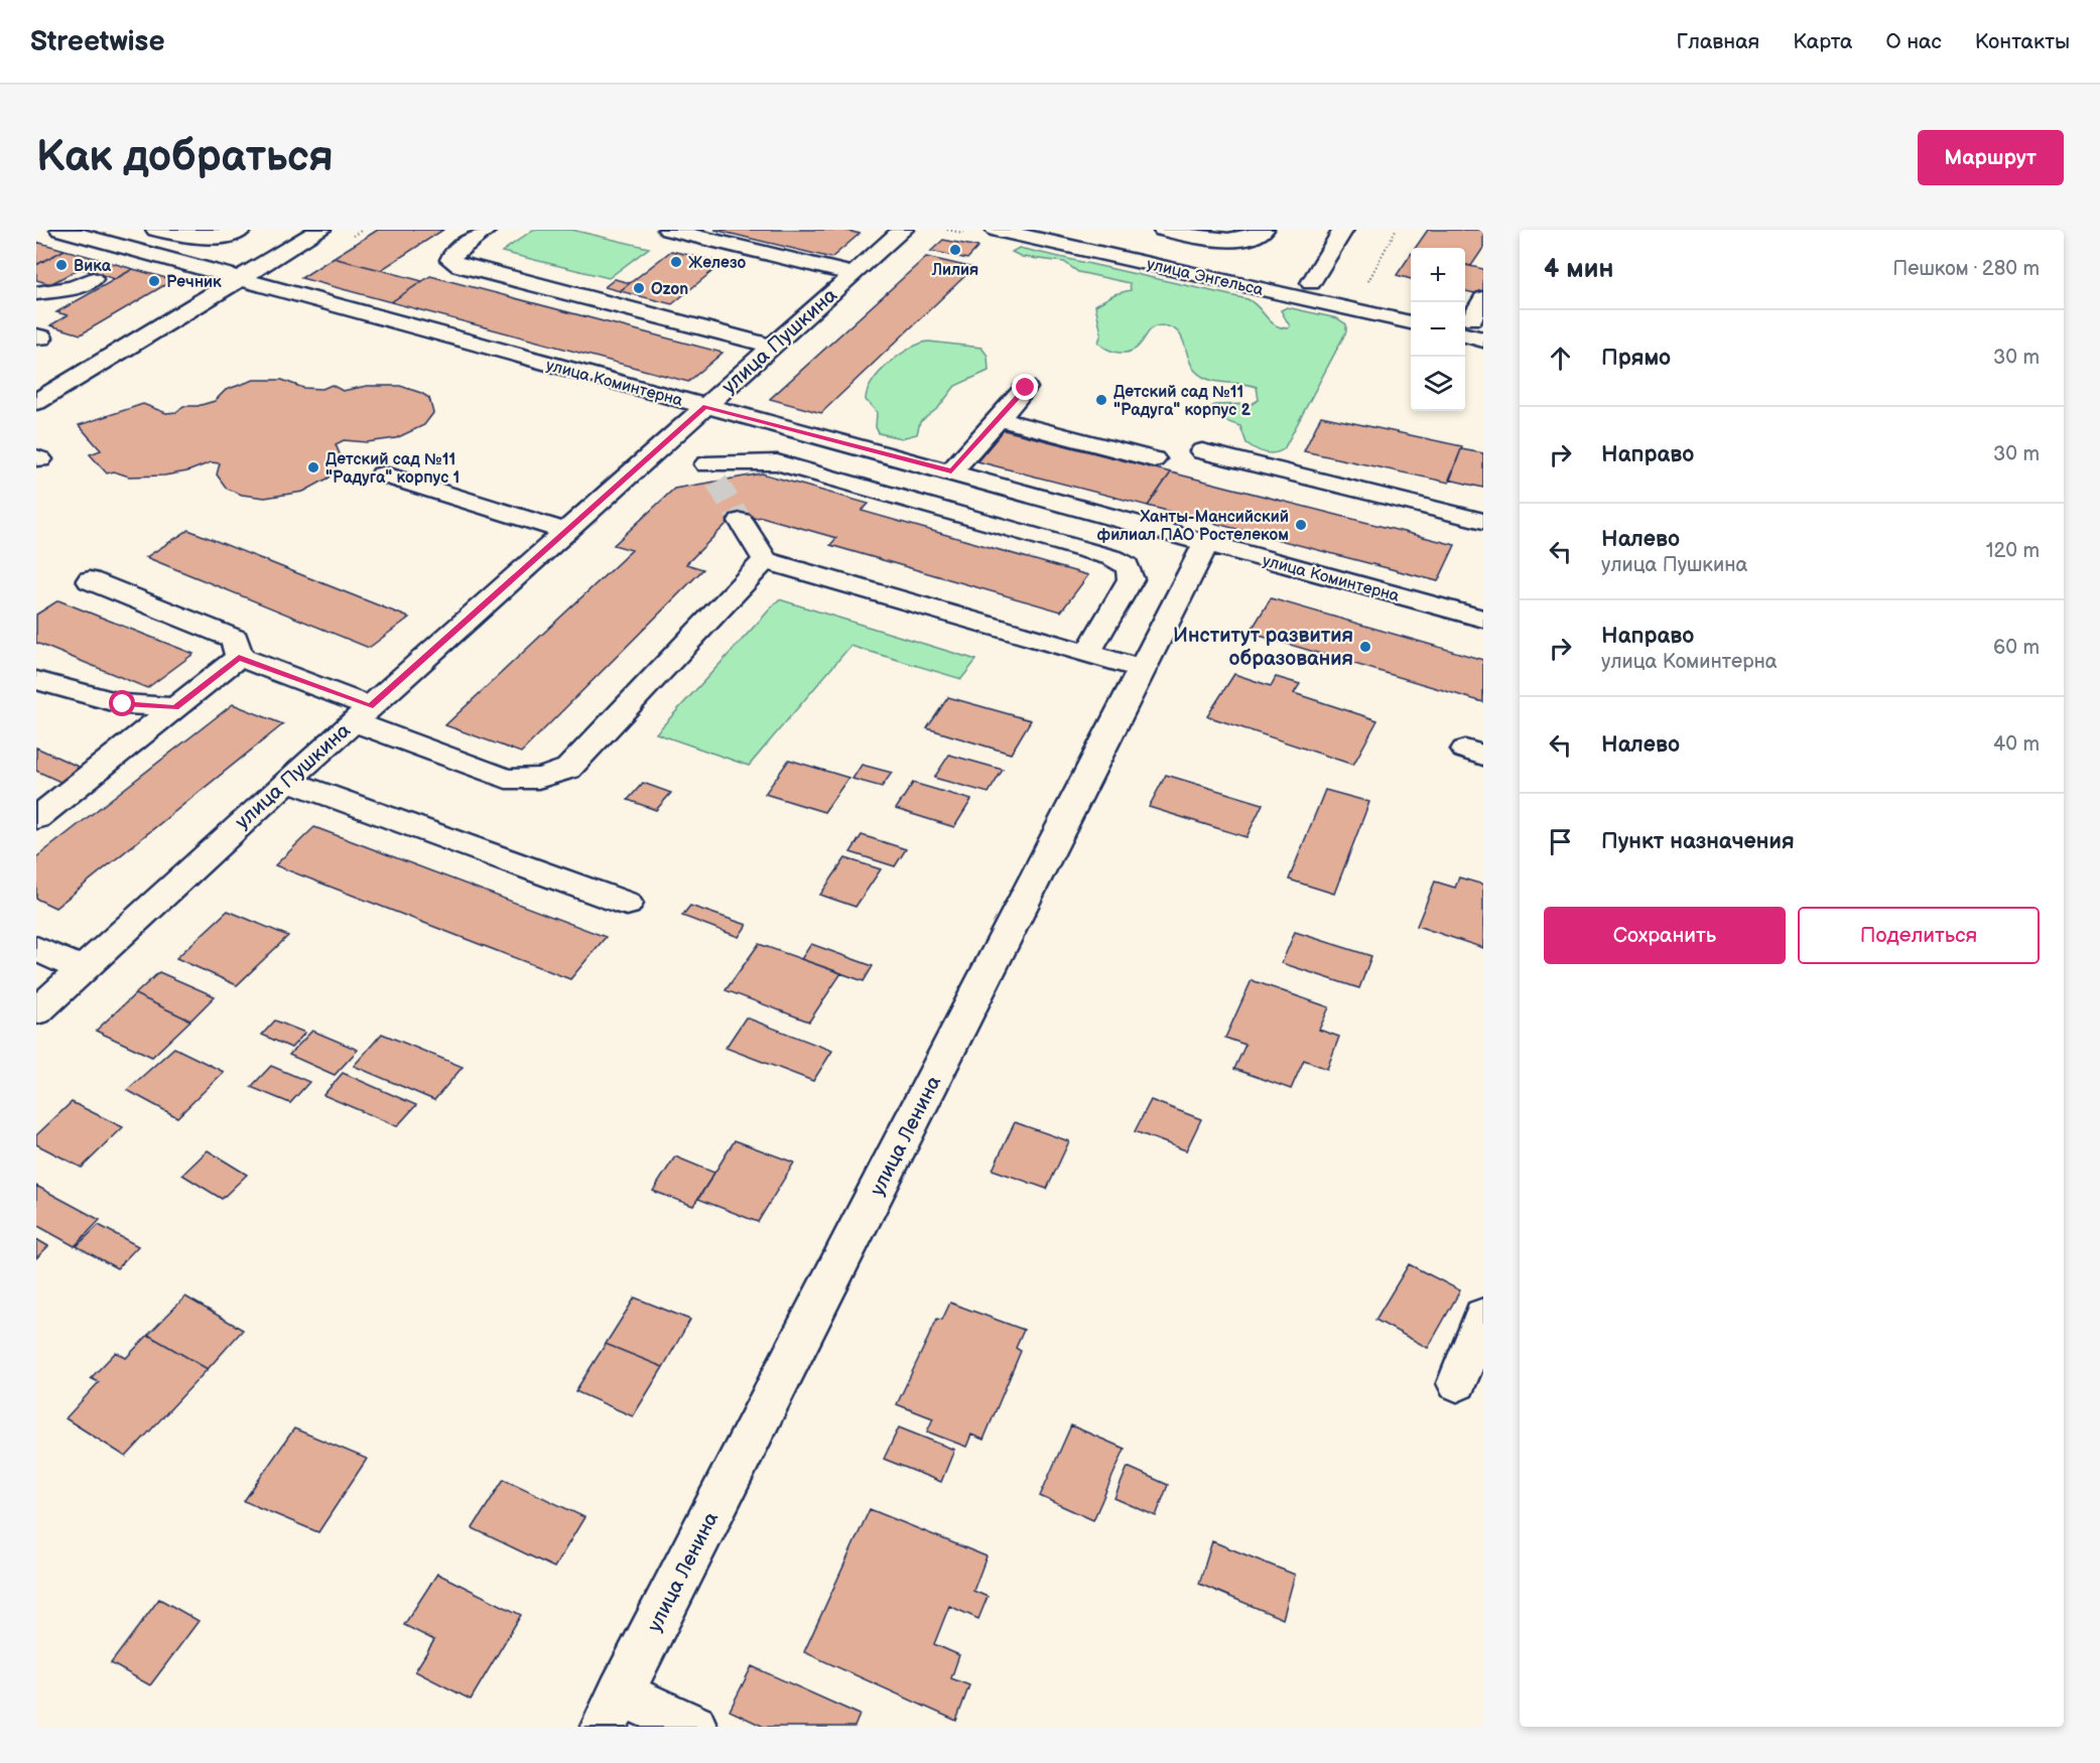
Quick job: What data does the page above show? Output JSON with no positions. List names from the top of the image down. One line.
{"streets":{"street":["улица Энгельса","улица Пушкина","улица Коминтерна","улица Ленина"]},"crossings":[["улица Пушкина","улица Коминтерна"],["улица Коминтерна","улица Ленина"]],"places":["Лилия","Железо","Вика","Речник","Ozon","Детский сад №11 \"Радуга\" корпус 2","Детский сад №11 \"Радуга\" корпус 1","Ханты-Мансийский филиал ПАО Ростелеком","Институт развития образования"],"page":{"header":"Streetwise","nav":["Главная","Карта","О нас","Контакты"],"buttons":["Маршрут",["Сохранить","Поделиться"]],"title":"Как добраться","heading":["4 мин","Пешком · 280 m"],"map_buttons":["+","−"],"list":[["Прямо","30 m"],["Направо","30 m"],["Налево","улица Пушкина","120 m"],["Направо","улица Коминтерна","60 m"],["Налево","40 m"],"Пункт назначения"]}}
